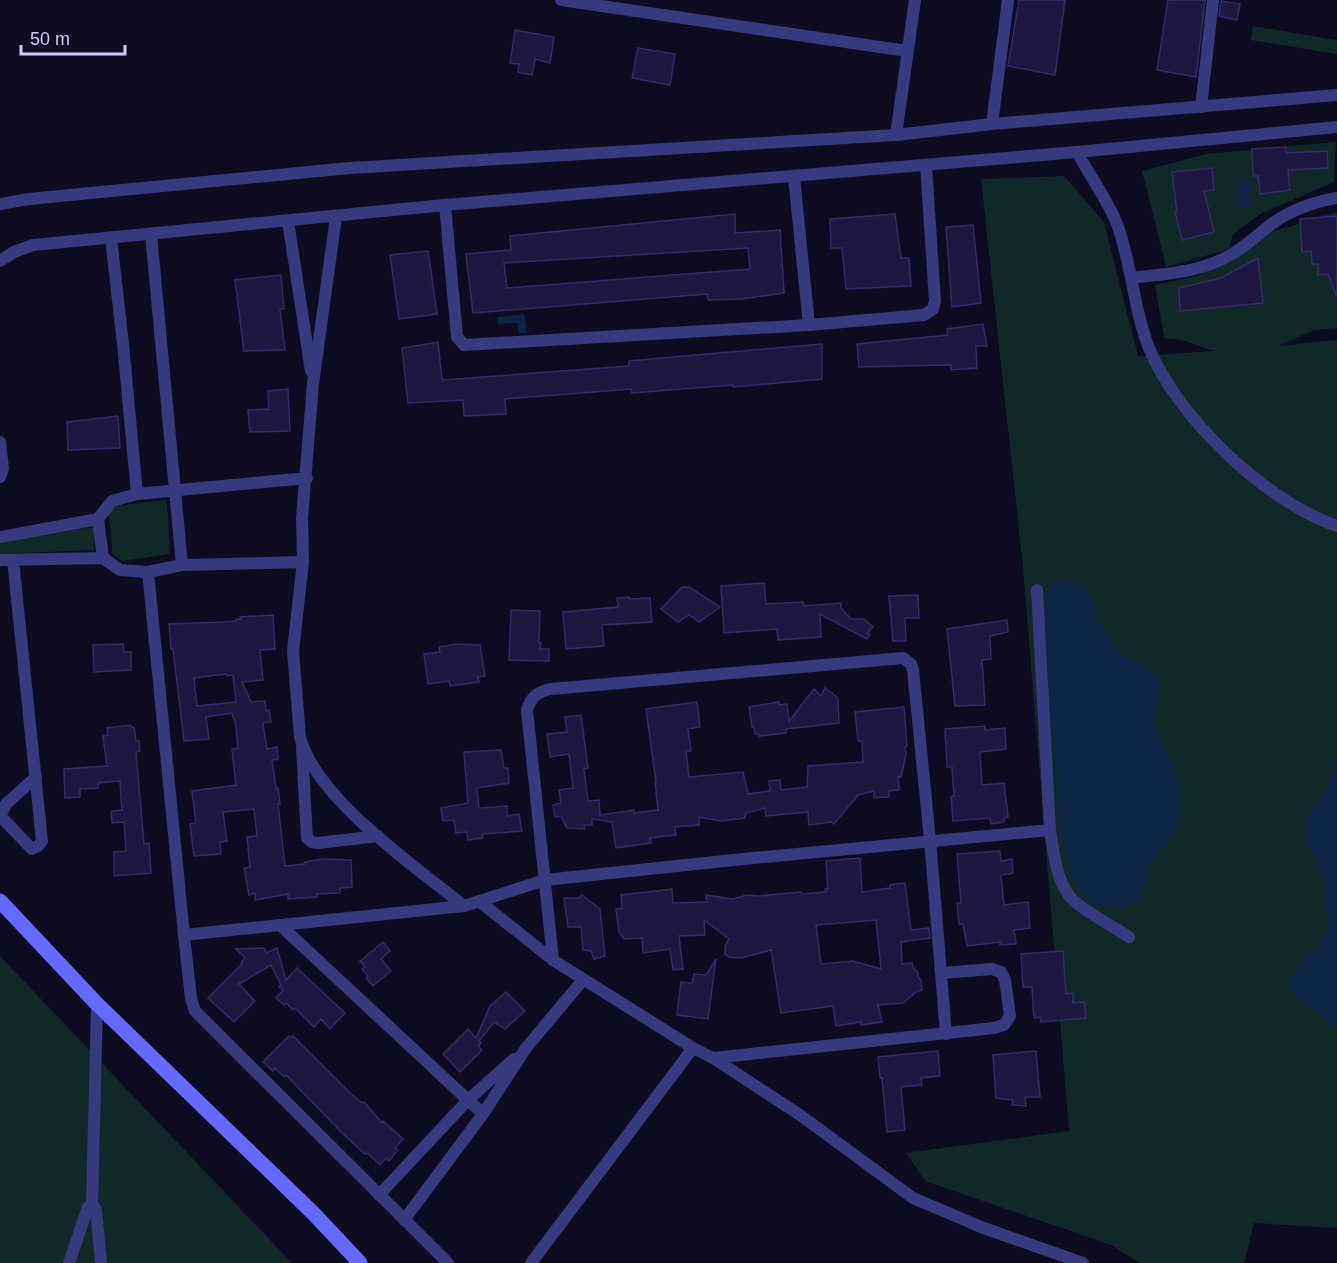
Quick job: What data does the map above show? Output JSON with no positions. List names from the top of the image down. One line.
{"scale_bar":"50 m"}
